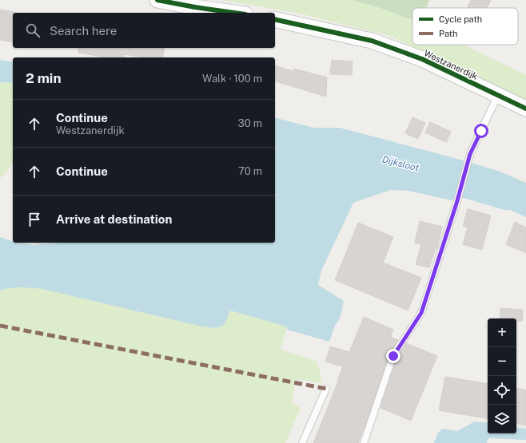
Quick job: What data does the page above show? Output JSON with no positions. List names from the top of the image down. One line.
{"streets":{"street":["Westzanerdijk"]},"water":["Dijksloot"],"legend":["Cycle path","Path"],"page":{"search":"Search here","heading":["2 min","Walk · 100 m"],"list":[["Continue","Westzanerdijk","30 m"],["Continue","70 m"],"Arrive at destination"],"map_buttons":["+","−"]}}
